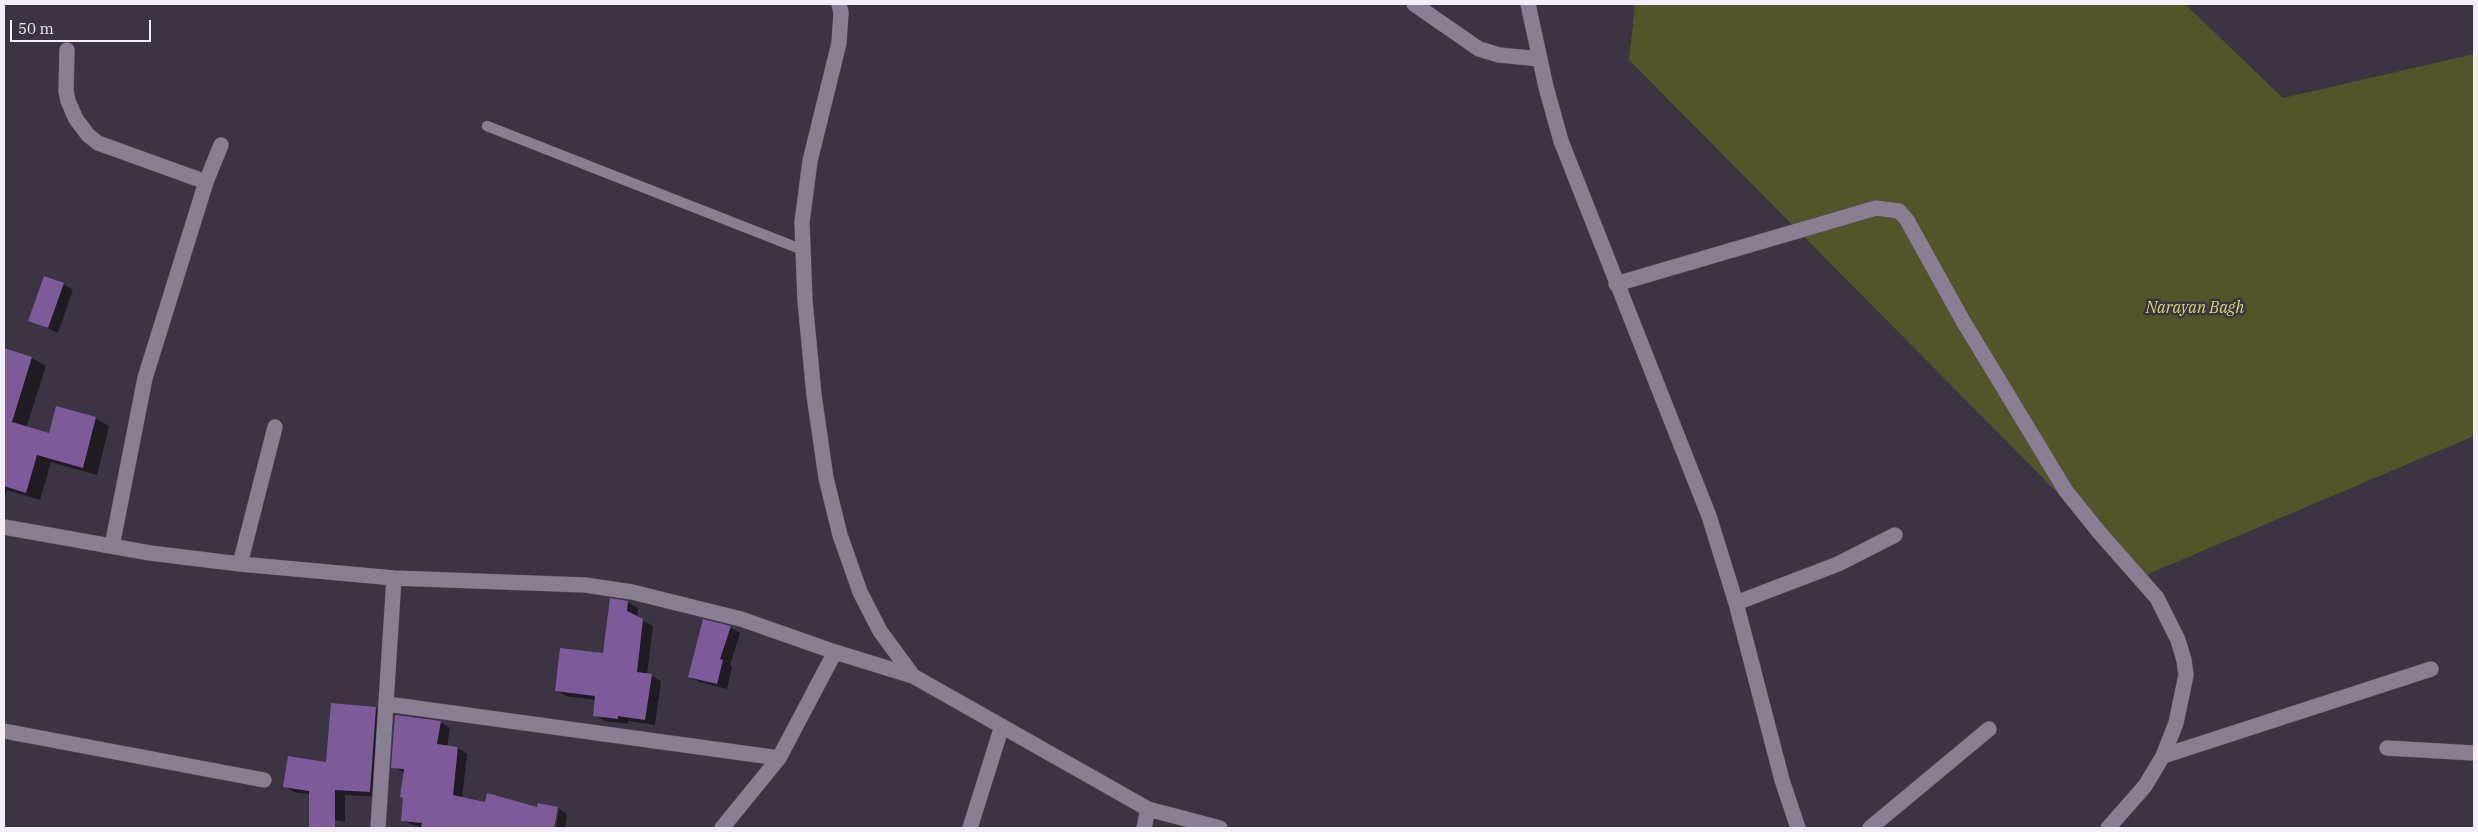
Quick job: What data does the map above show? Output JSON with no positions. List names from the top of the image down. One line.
{"parks":["Narayan Bagh"],"scale_bar":"50 m"}
